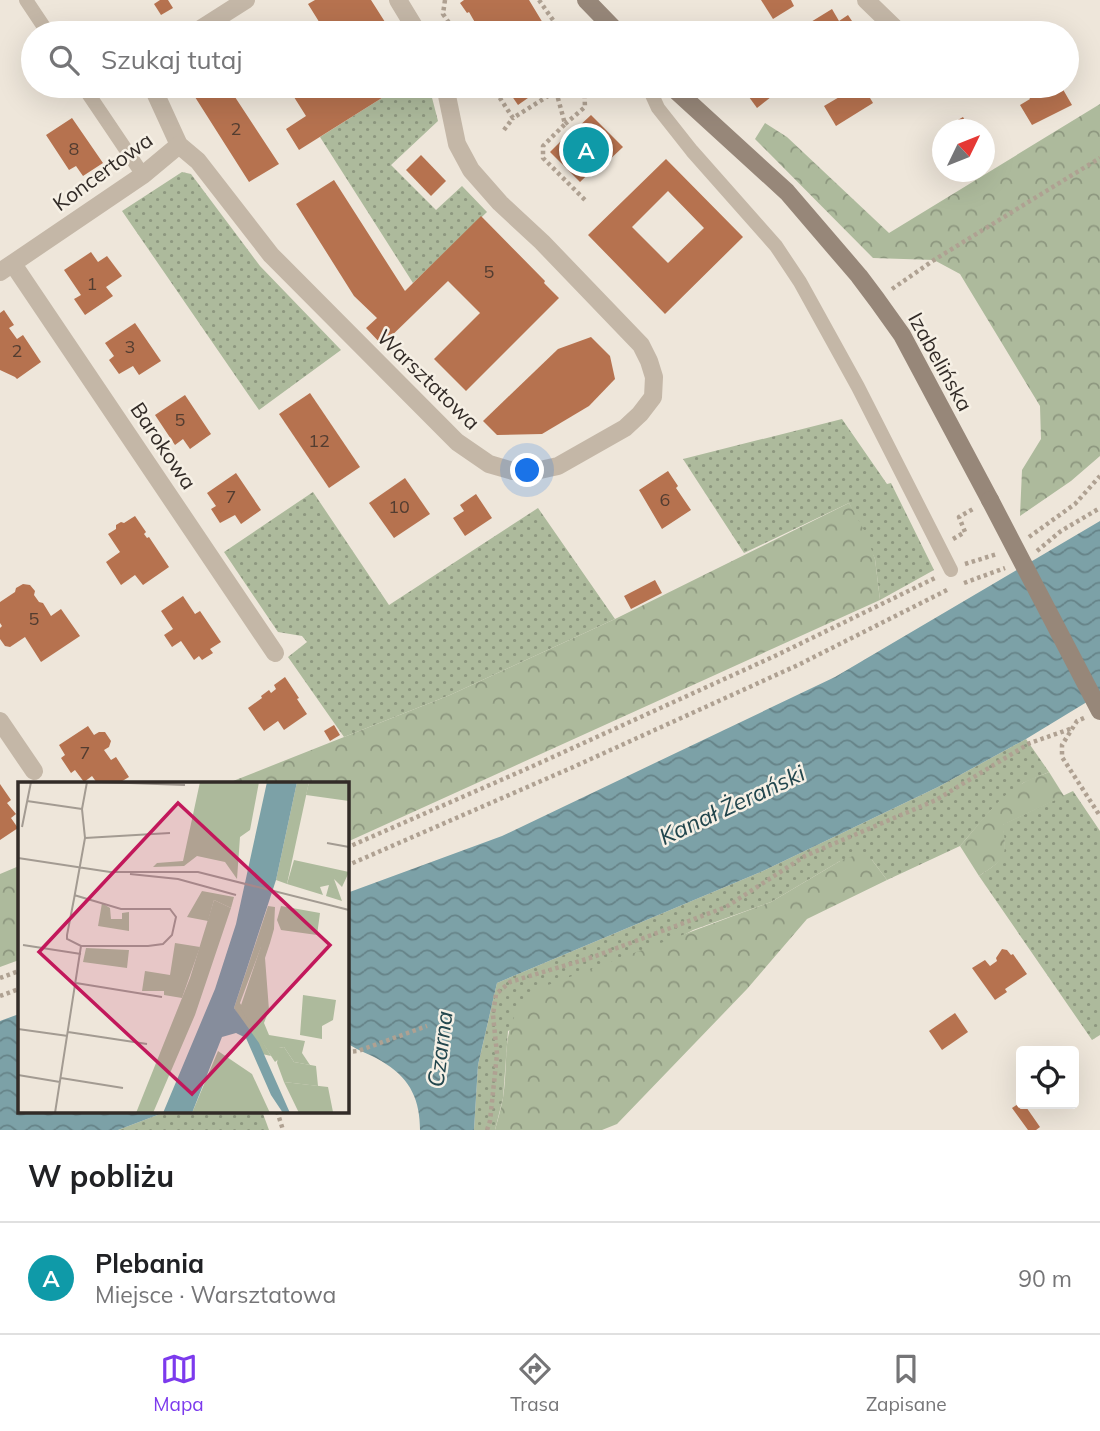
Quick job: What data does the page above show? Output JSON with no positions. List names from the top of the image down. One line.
{"streets":{"street":["Koncertowa","Izabelińska","Warsztatowa","Barokowa"]},"crossings":[["Koncertowa","Warsztatowa"],["Koncertowa","Barokowa"]],"water":["Kanał Żerański","Czarna"],"house_numbers":["2","8","5","1","3","2","5","12","7","6","10","5","7"],"north":"top right","page":{"search":"Szukaj tutaj","pins":"A","heading":"W pobliżu","list":[{"mark":"A","name":"Plebania","note":"Miejsce · Warsztatowa","value":"90 m"}],"nav":["Mapa","Trasa","Zapisane"]}}
